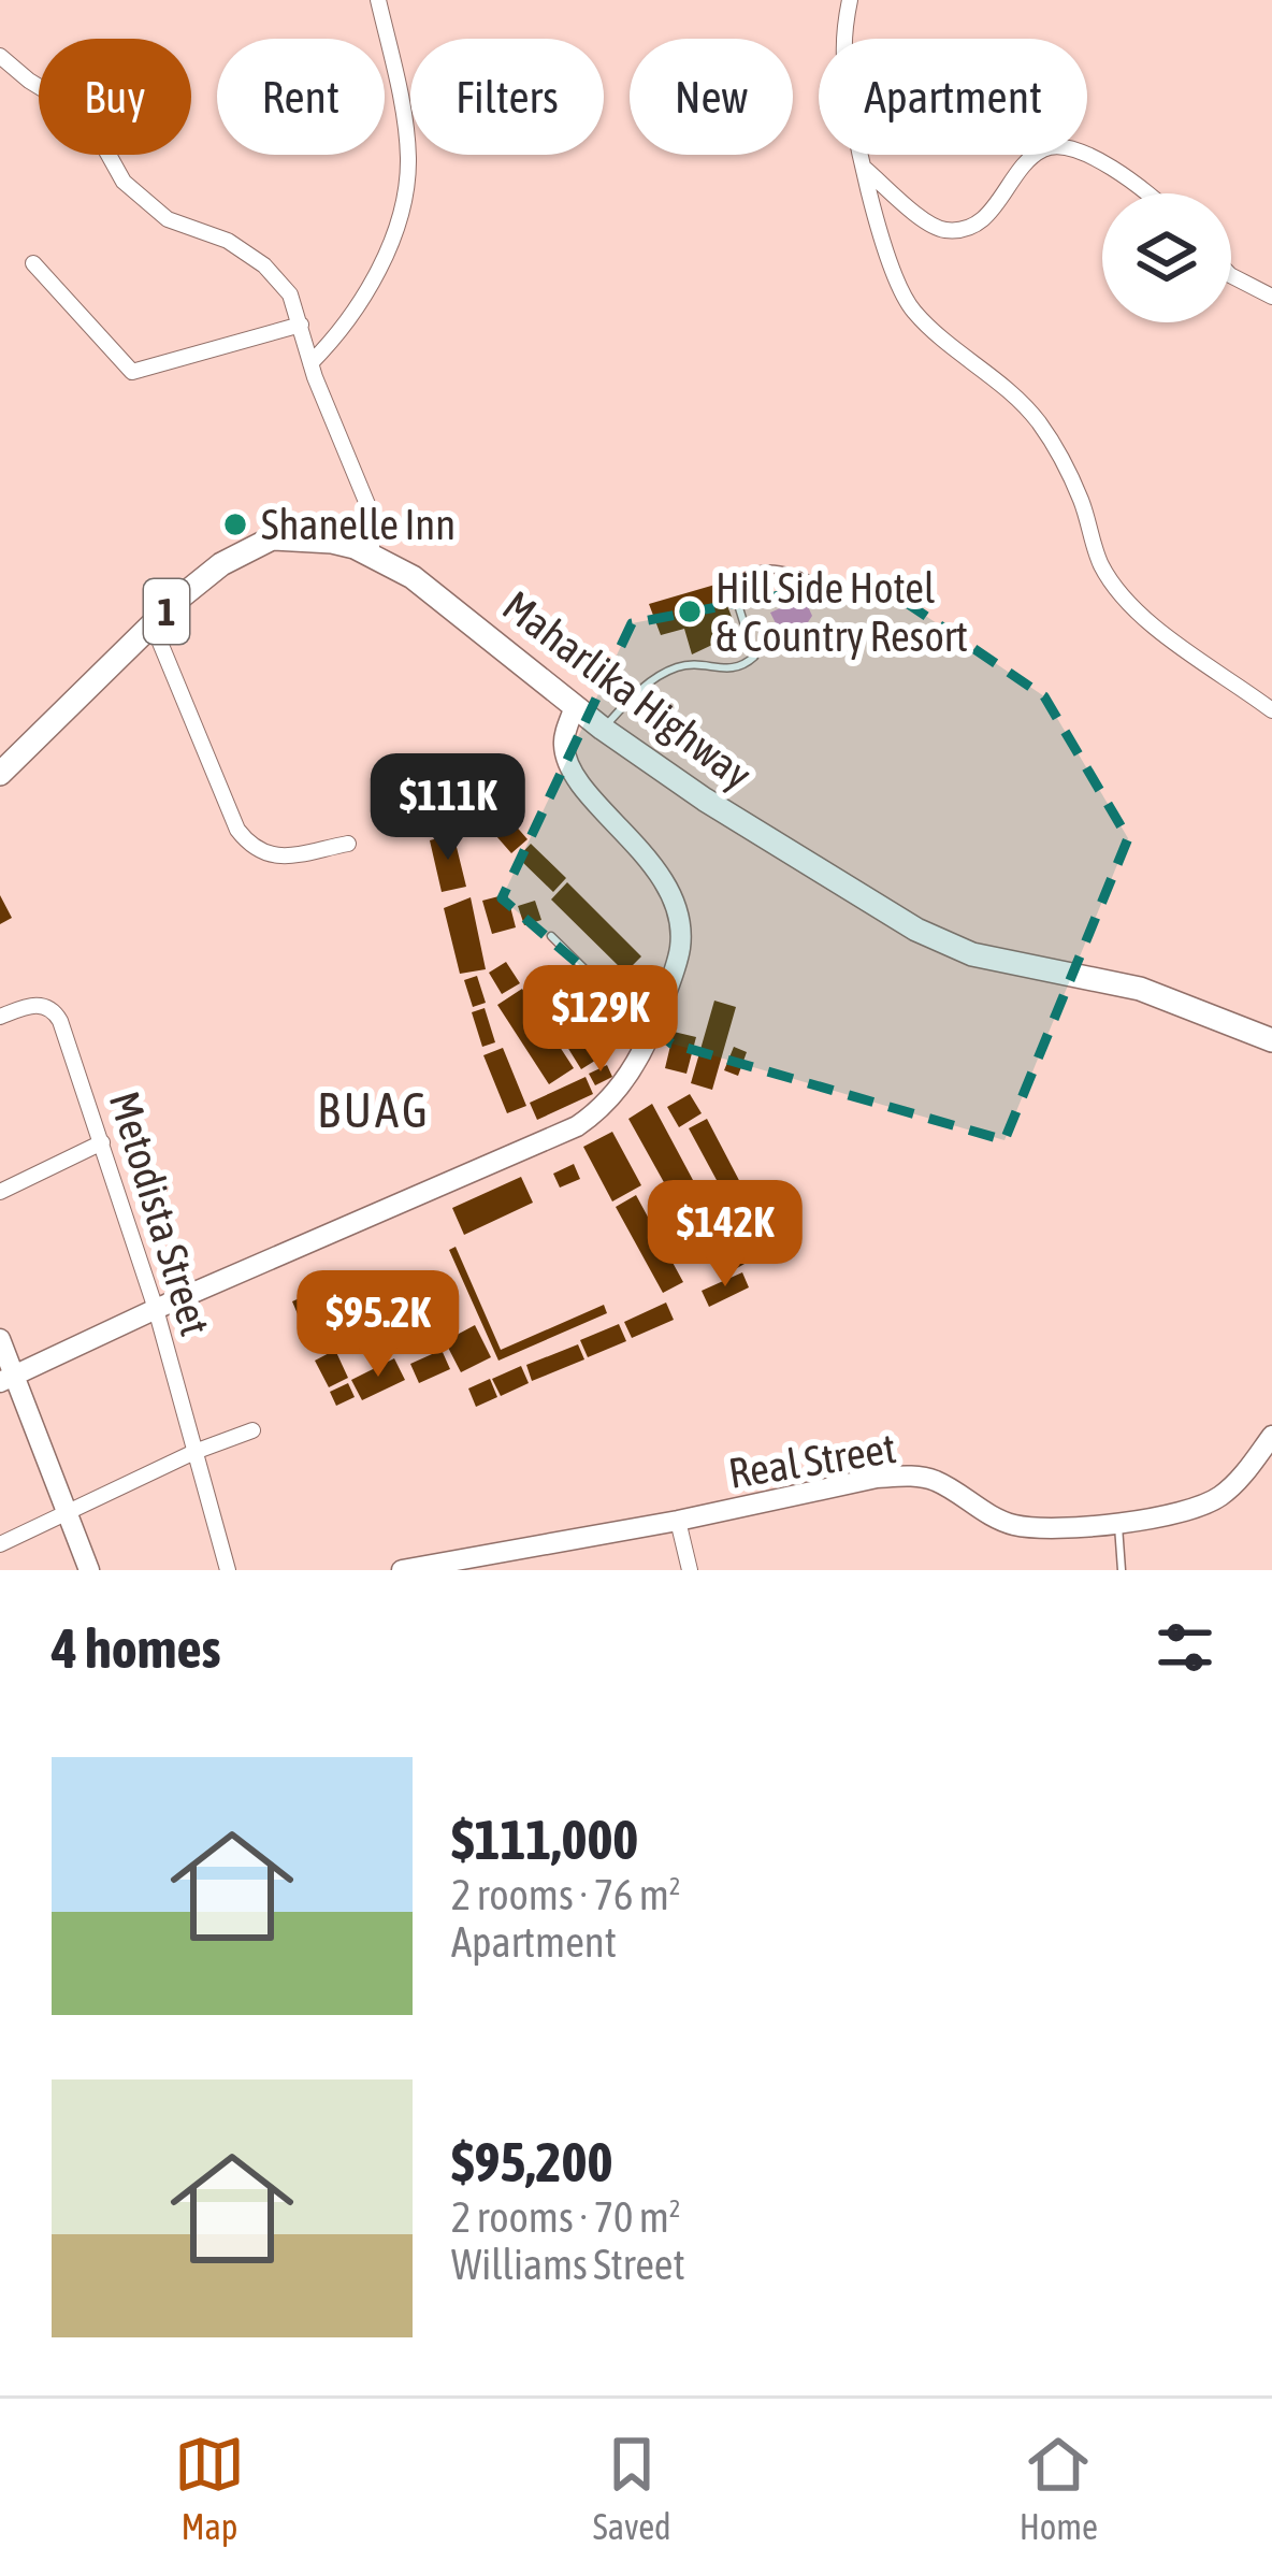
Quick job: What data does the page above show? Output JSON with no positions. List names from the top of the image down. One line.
{"streets":{"main road":["1","Maharlika Highway"],"street":["Metodista Street","Real Street"]},"districts":["BUAG"],"places":["Shanelle Inn","Hill Side Hotel & Country Resort"],"page":{"chip":["Buy","Rent","Filters","New","Apartment"],"price":["$111K","$129K","$142K","$95.2K"],"heading":"4 homes","list":[{"name":"$111,000","note":"2 rooms · 76 m² · Apartment"},{"name":"$95,200","note":"2 rooms · 70 m² · Williams Street"}],"tabs":["Map","Saved","Home"]}}
